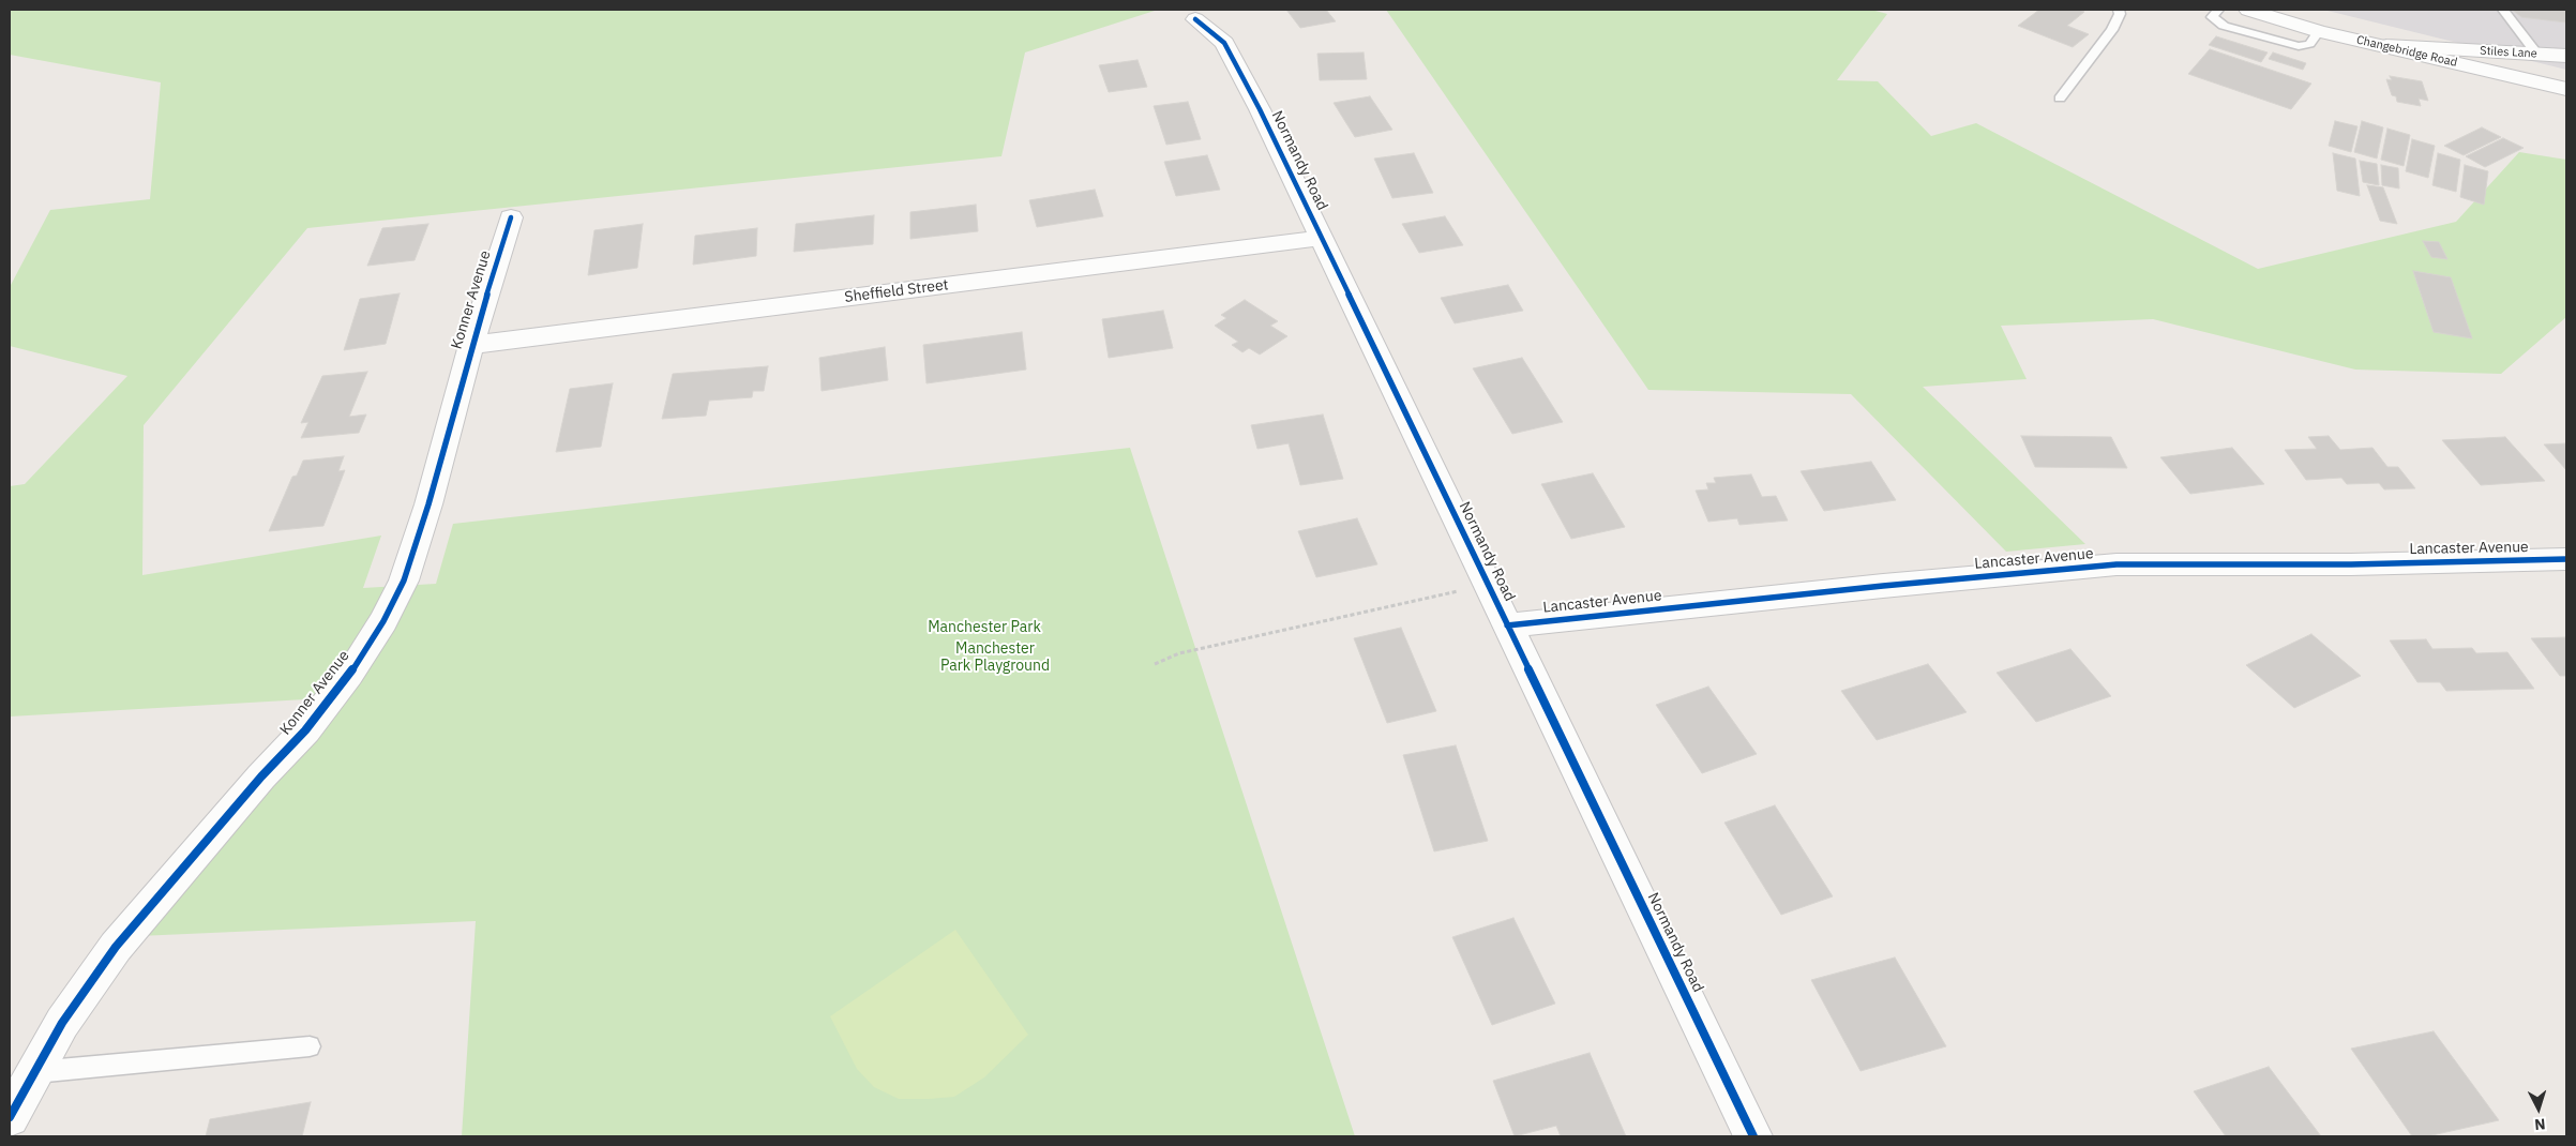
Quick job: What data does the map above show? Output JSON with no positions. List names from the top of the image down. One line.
{"streets":{"street":["Changebridge Road","Stiles Lane","Normandy Road","Sheffield Street","Konner Avenue","Lancaster Avenue"]},"crossings":[["Changebridge Road","Stiles Lane"],["Normandy Road","Sheffield Street"],["Normandy Road","Lancaster Avenue"],["Sheffield Street","Konner Avenue"]],"parks":["Manchester Park","Manchester Park Playground"],"north":"bottom"}
